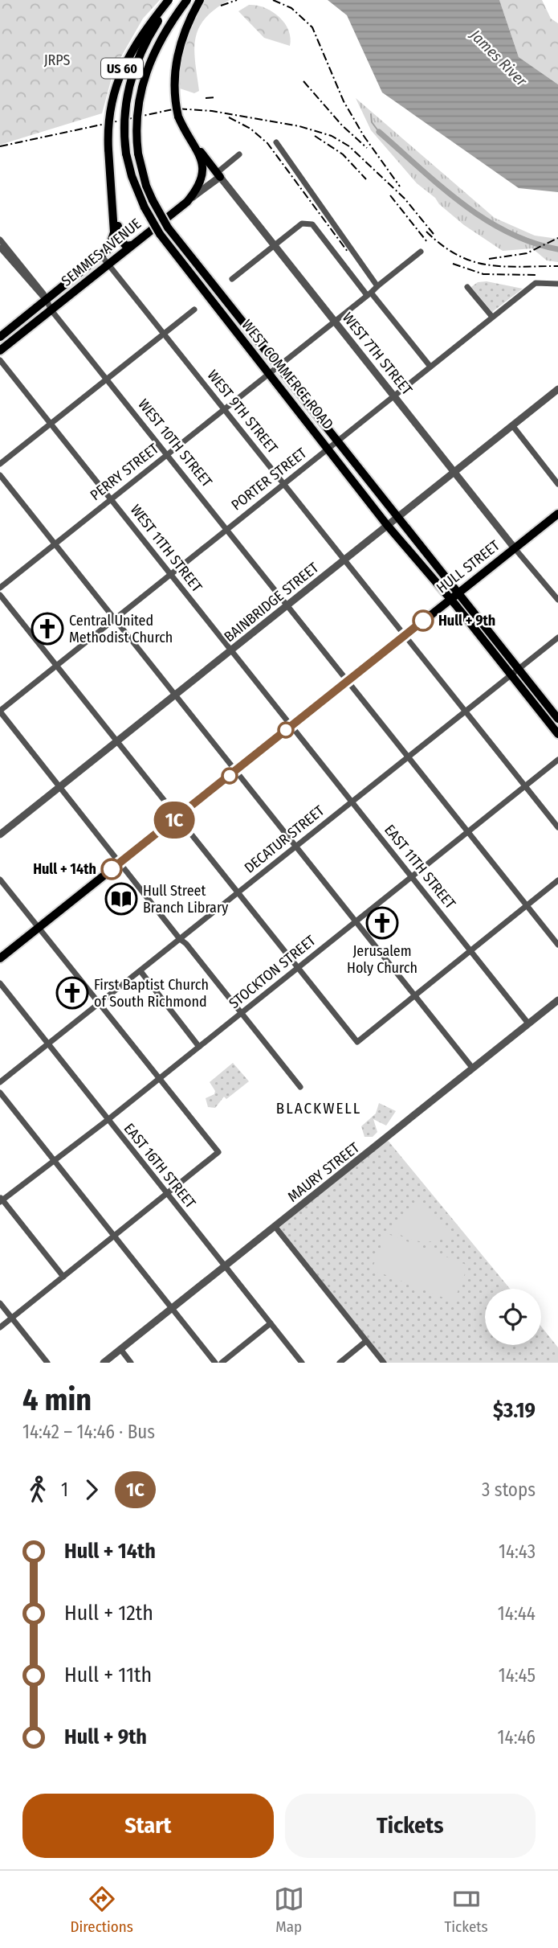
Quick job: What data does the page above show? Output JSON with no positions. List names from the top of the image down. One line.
{"streets":{"main road":["US 60","SEMMES AVENUE","WEST COMMERCE ROAD","HULL STREET"],"street":["WEST 7TH STREET","WEST 9TH STREET","WEST 10TH STREET","PERRY STREET","PORTER STREET","WEST 11TH STREET","BAINBRIDGE STREET","DECATUR STREET","EAST 11TH STREET","STOCKTON STREET","EAST 16TH STREET","MAURY STREET"]},"crossings":[["US 60","SEMMES AVENUE"],["US 60","WEST COMMERCE ROAD"],["US 60","WEST 9TH STREET"],["SEMMES AVENUE","WEST 7TH STREET"],["SEMMES AVENUE","WEST 9TH STREET"],["SEMMES AVENUE","WEST 10TH STREET"],["WEST 7TH STREET","PERRY STREET"],["WEST 7TH STREET","PORTER STREET"],["WEST 7TH STREET","HULL STREET"],["WEST 7TH STREET","BAINBRIDGE STREET"],["WEST COMMERCE ROAD","PERRY STREET"],["WEST COMMERCE ROAD","PORTER STREET"],["WEST COMMERCE ROAD","HULL STREET"],["WEST COMMERCE ROAD","BAINBRIDGE STREET"],["WEST COMMERCE ROAD","DECATUR STREET"],["WEST 9TH STREET","PERRY STREET"],["WEST 9TH STREET","PORTER STREET"],["WEST 9TH STREET","HULL STREET"],["WEST 9TH STREET","BAINBRIDGE STREET"],["WEST 9TH STREET","DECATUR STREET"],["WEST 9TH STREET","STOCKTON STREET"],["WEST 10TH STREET","PERRY STREET"],["WEST 10TH STREET","PORTER STREET"],["WEST 10TH STREET","HULL STREET"],["WEST 10TH STREET","BAINBRIDGE STREET"],["WEST 10TH STREET","DECATUR STREET"],["WEST 10TH STREET","STOCKTON STREET"],["PERRY STREET","WEST 11TH STREET"],["PORTER STREET","WEST 11TH STREET"],["WEST 11TH STREET","HULL STREET"],["WEST 11TH STREET","BAINBRIDGE STREET"],["WEST 11TH STREET","EAST 11TH STREET"],["HULL STREET","EAST 11TH STREET"],["DECATUR STREET","EAST 11TH STREET"],["DECATUR STREET","EAST 16TH STREET"],["EAST 11TH STREET","STOCKTON STREET"],["EAST 11TH STREET","MAURY STREET"],["STOCKTON STREET","EAST 16TH STREET"],["EAST 16TH STREET","MAURY STREET"]],"districts":["BLACKWELL"],"water":["James River"],"parks":["JRPS"],"places":{"other":["Hull + 9th","Hull + 14th"],"church":["Central United Methodist Church","Jerusalem Holy Church","First Baptist Church of South Richmond"],"library":["Hull Street Branch Library"]},"lines":["bus line 1C"],"page":{"on_map":"1C","heading":["4 min","14:42 – 14:46 · Bus","$3.19"],"legs":["1","1C","3 stops"],"list":[{"name":"Hull + 14th","value":"14:43"},{"name":"Hull + 12th","value":"14:44"},{"name":"Hull + 11th","value":"14:45"},{"name":"Hull + 9th","value":"14:46"}],"buttons":["Start","Tickets"],"tabs":["Directions","Map","Tickets"]}}
